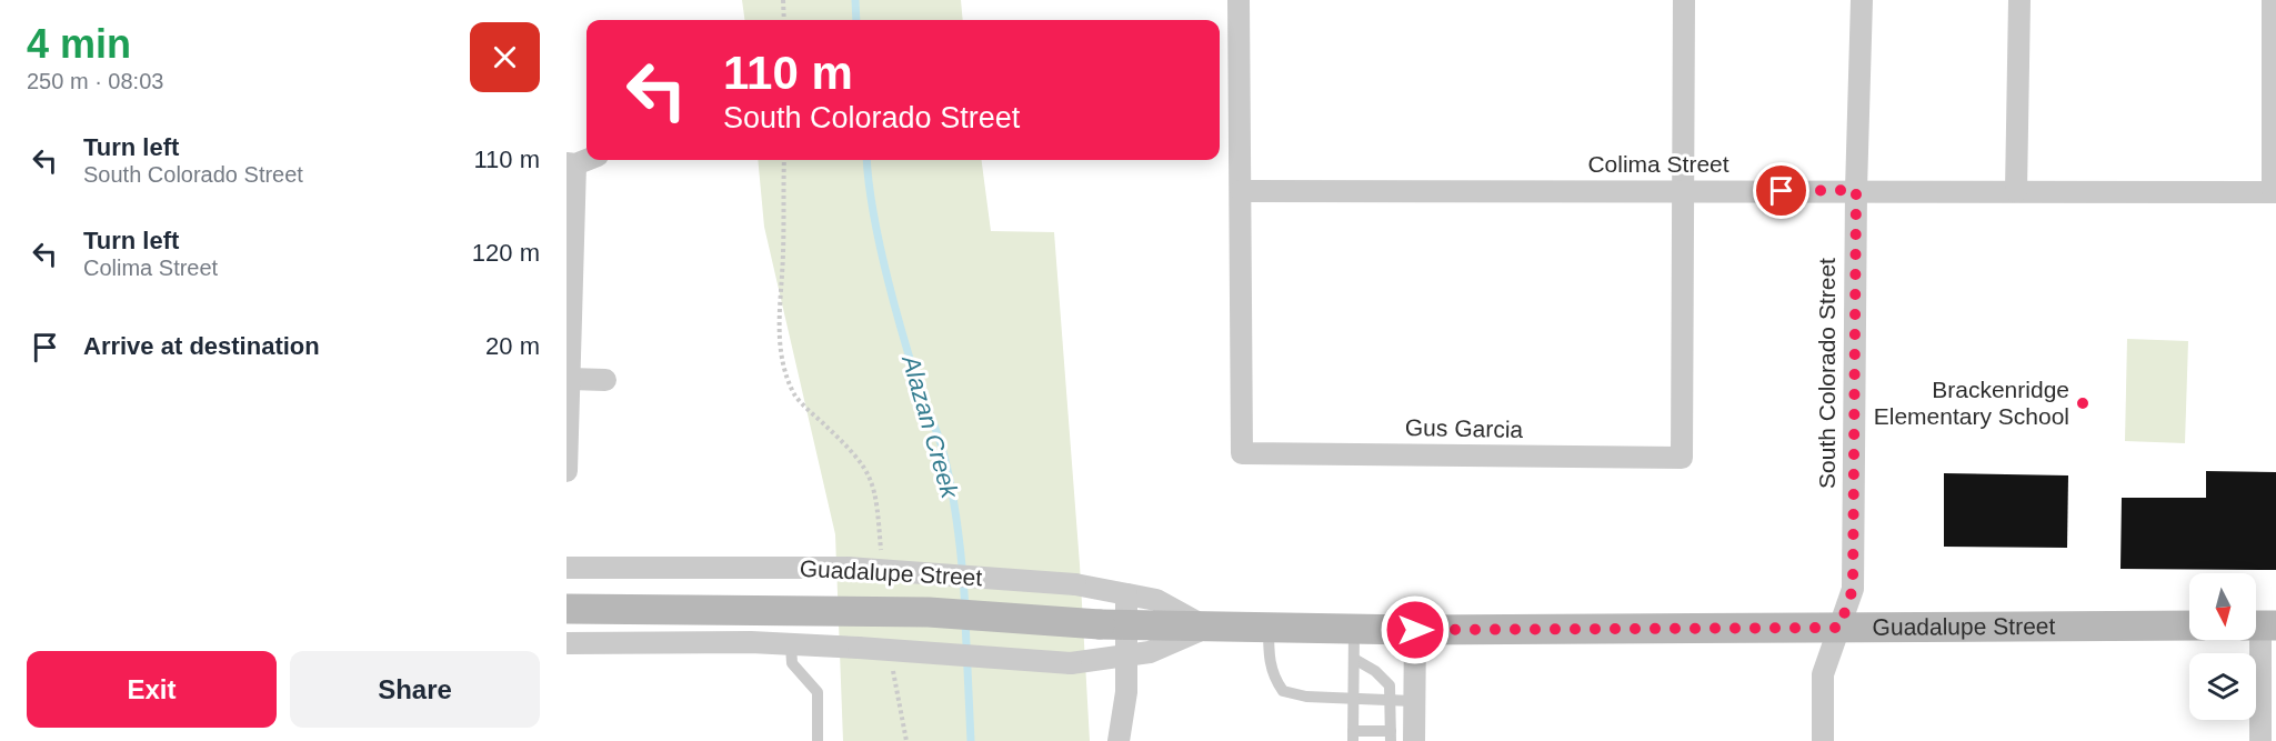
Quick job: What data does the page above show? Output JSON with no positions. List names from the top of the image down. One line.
{"streets":{"main road":["Guadalupe Street"],"street":["Colima Street","South Colorado Street","Gus Garcia"]},"crossings":[["Colima Street","South Colorado Street"],["Colima Street","Gus Garcia"],["South Colorado Street","Guadalupe Street"]],"water":["Alazan Creek"],"places":["Brackenridge Elementary School"],"north":"bottom","page":{"heading":["4 min","250 m · 08:03"],"turn":["110 m","South Colorado Street"],"list":[{"name":"Turn left","note":"South Colorado Street","value":"110 m"},{"name":"Turn left","note":"Colima Street","value":"120 m"},{"name":"Arrive at destination","value":"20 m"}],"buttons":["Exit","Share"]}}
